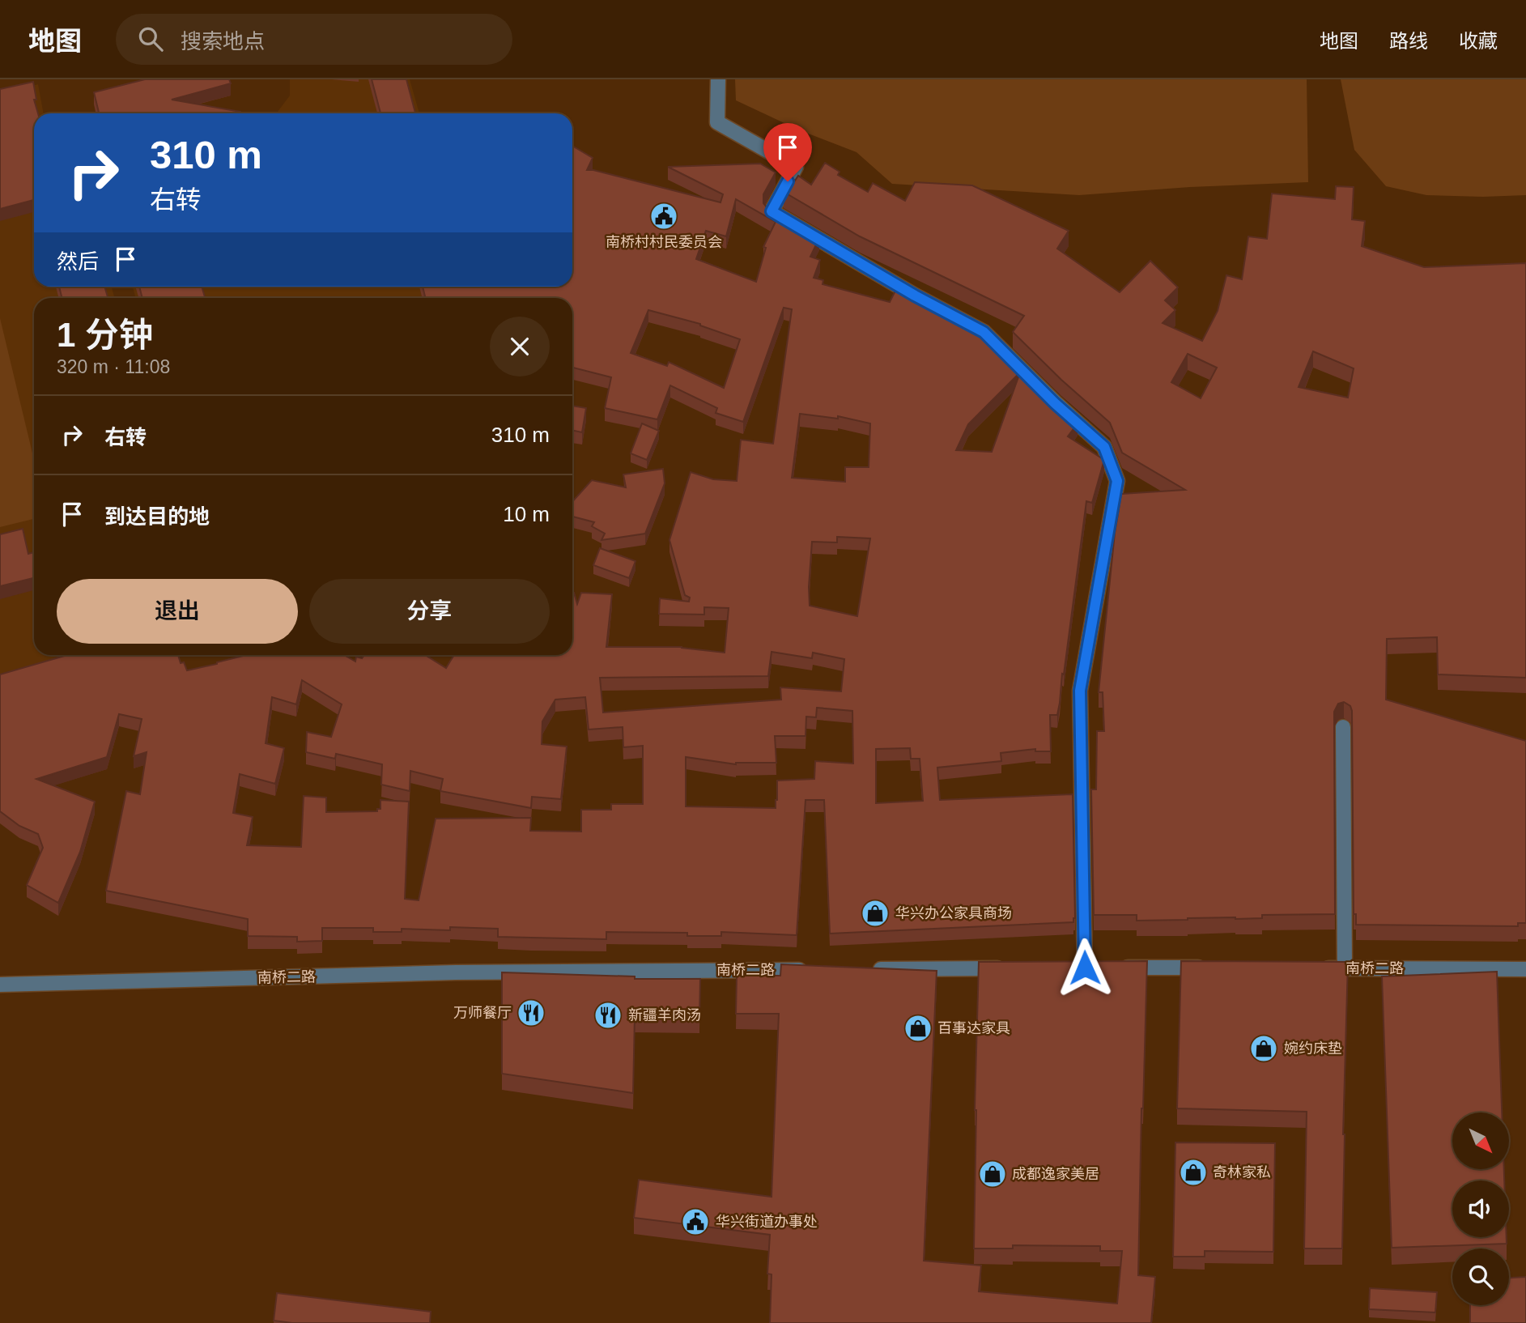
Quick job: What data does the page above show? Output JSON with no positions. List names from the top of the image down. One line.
{"streets":{"street":["南桥二路"]},"places":{"public building":["南桥村村民委员会","华兴街道办事处"],"shop":["华兴办公家具商场","百事达家具","婉约床垫","奇林家私","成都逸家美居"],"restaurant":["万师餐厅","新疆羊肉汤"]},"north":"bottom right","page":{"header":"地图","search":"搜索地点","nav":["地图","路线","收藏"],"turn":["310 m","右转"],"then":"然后","heading":["1 分钟","320 m · 11:08"],"list":[{"name":"右转","value":"310 m"},{"name":"到达目的地","value":"10 m"}],"buttons":["退出","分享"]}}
